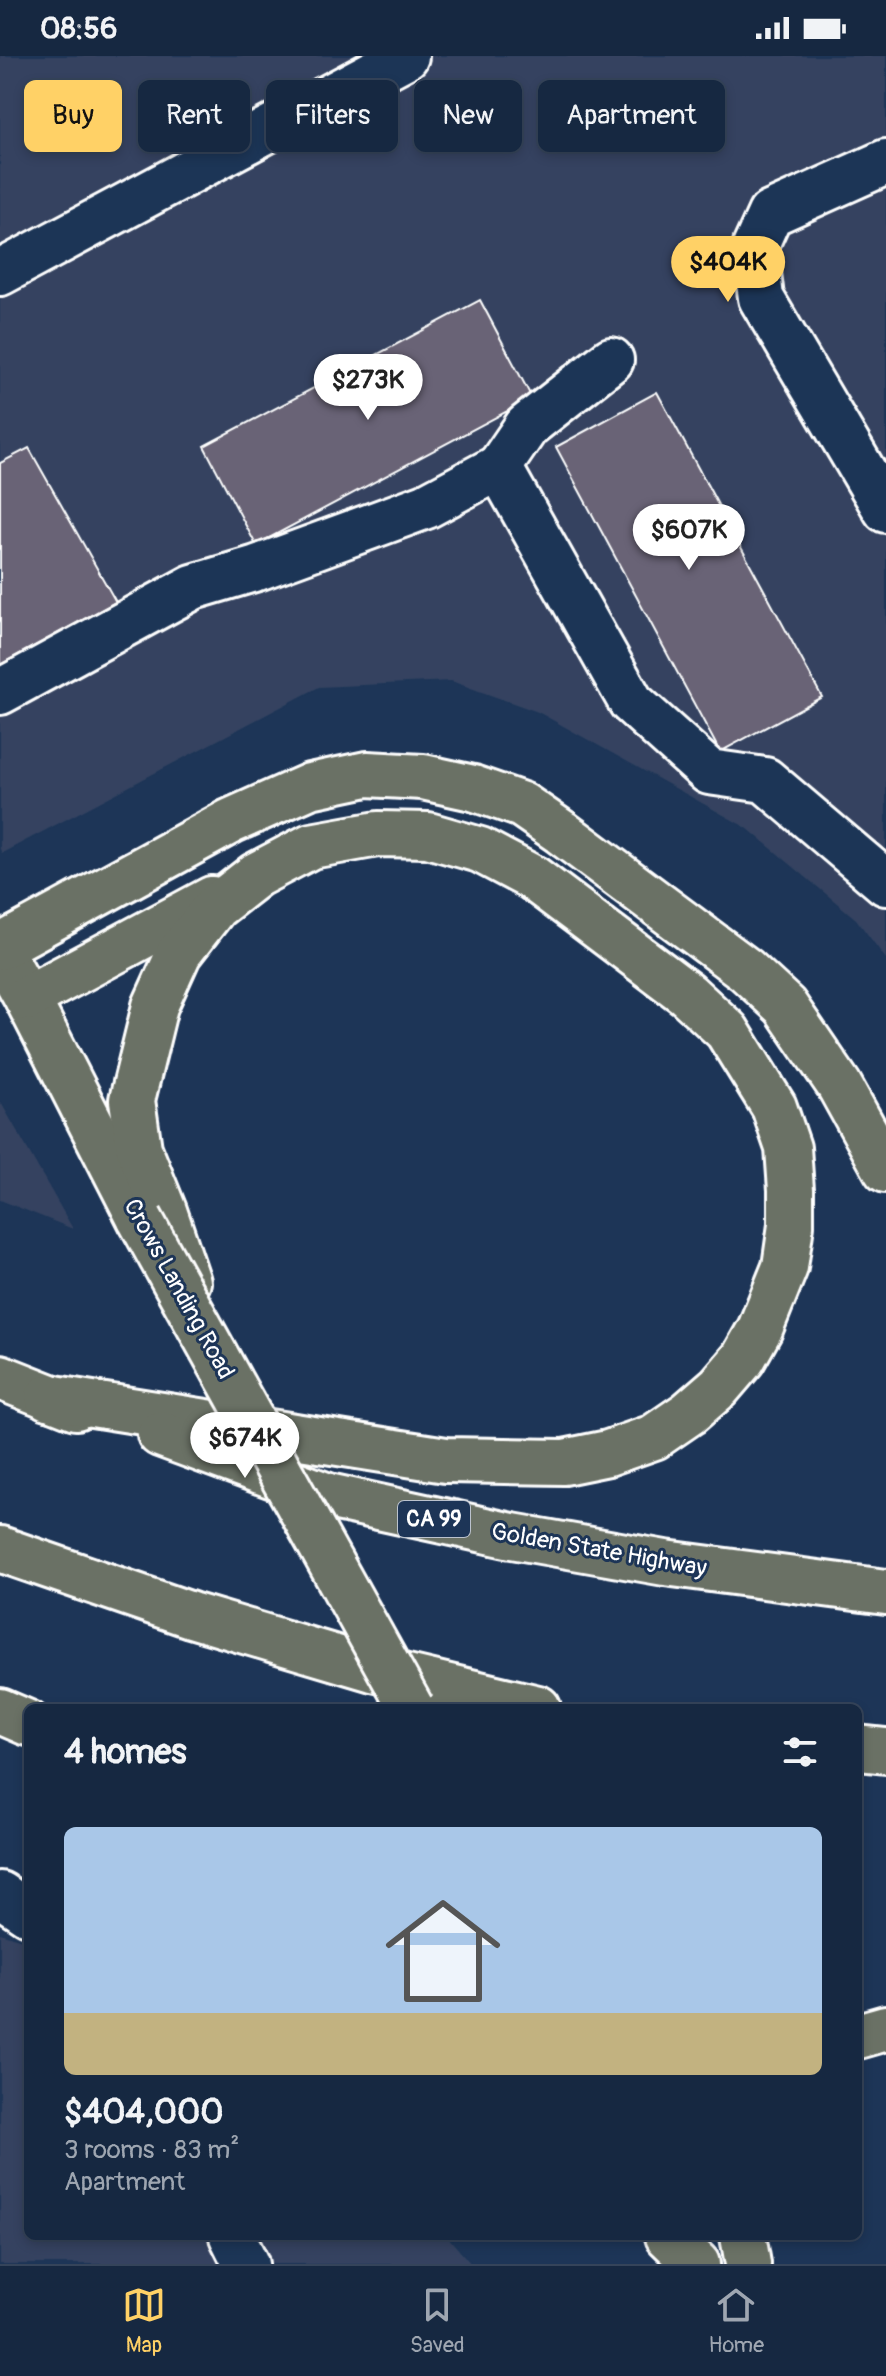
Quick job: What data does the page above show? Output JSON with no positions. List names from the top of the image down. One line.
{"streets":{"main road":["Crows Landing Road","CA 99","Golden State Highway"]},"page":{"status":"08:56","chip":["Buy","Rent","Filters","New","Apartment"],"price":["$404K","$273K","$607K","$674K"],"heading":"4 homes","list":[{"name":"$404,000","note":"3 rooms · 83 m² · Apartment"}],"tabs":["Map","Saved","Home"]}}
